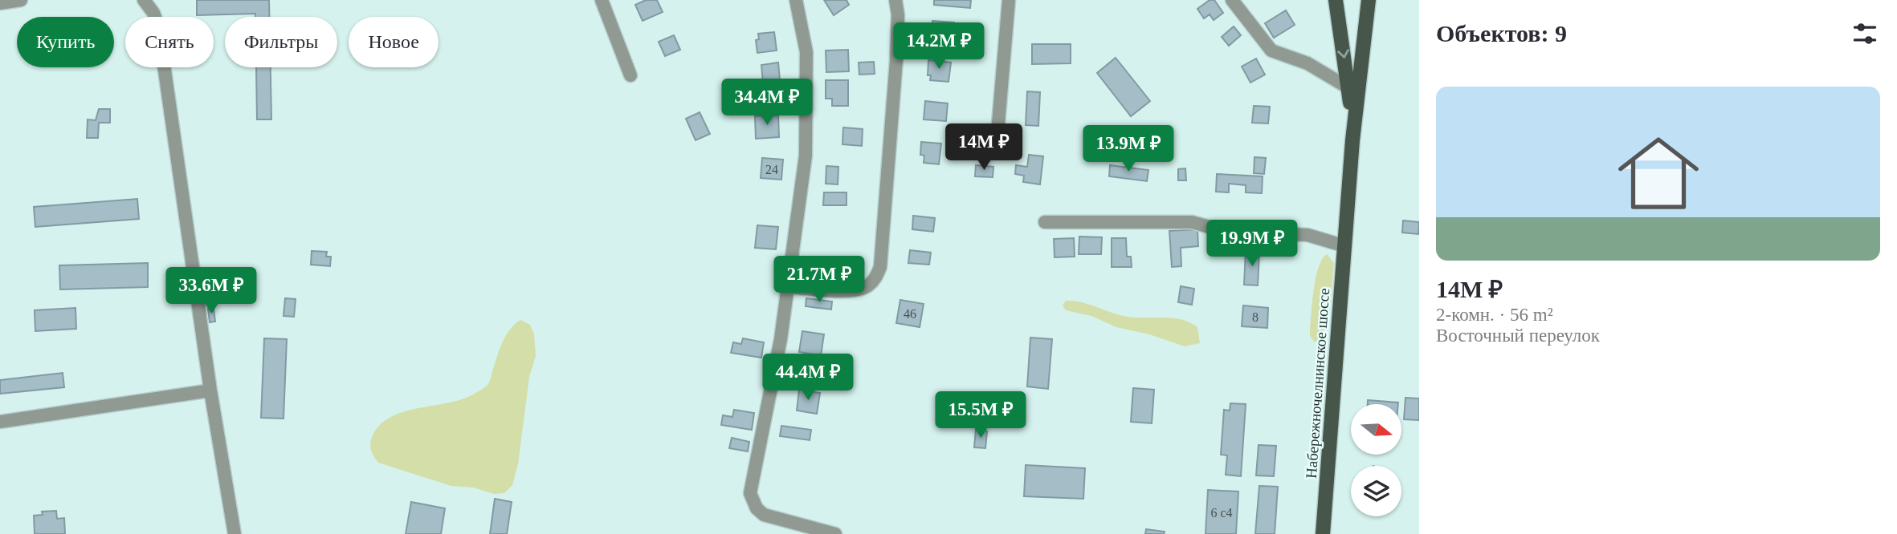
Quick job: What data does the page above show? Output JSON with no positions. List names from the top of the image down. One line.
{"streets":{"main road":["Набережночелнинское шоссе"]},"house_numbers":["24","46","8","6 с4"],"north":"right","page":{"heading":"Объектов: 9","chip":["Купить","Снять","Фильтры","Новое"],"price":["14.2M ₽","34.4M ₽","14M ₽","13.9M ₽","19.9M ₽","21.7M ₽","33.6M ₽","44.4M ₽","15.5M ₽"],"list":[{"name":"14M ₽","note":"2-комн. · 56 m² · Восточный переулок"}]}}
